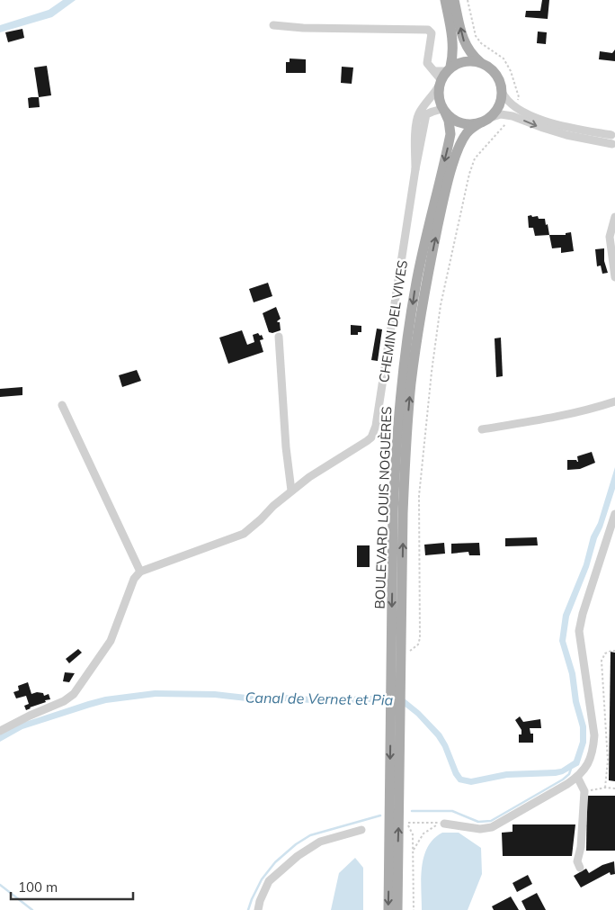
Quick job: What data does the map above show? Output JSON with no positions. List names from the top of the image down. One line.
{"streets":{"main road":["BOULEVARD LOUIS NOGUÈRES"],"street":["CHEMIN DEL VIVES"]},"crossings":[["CHEMIN DEL VIVES","BOULEVARD LOUIS NOGUÈRES"]],"water":["Canal de Vernet et Pia"],"scale_bar":"100 m"}
